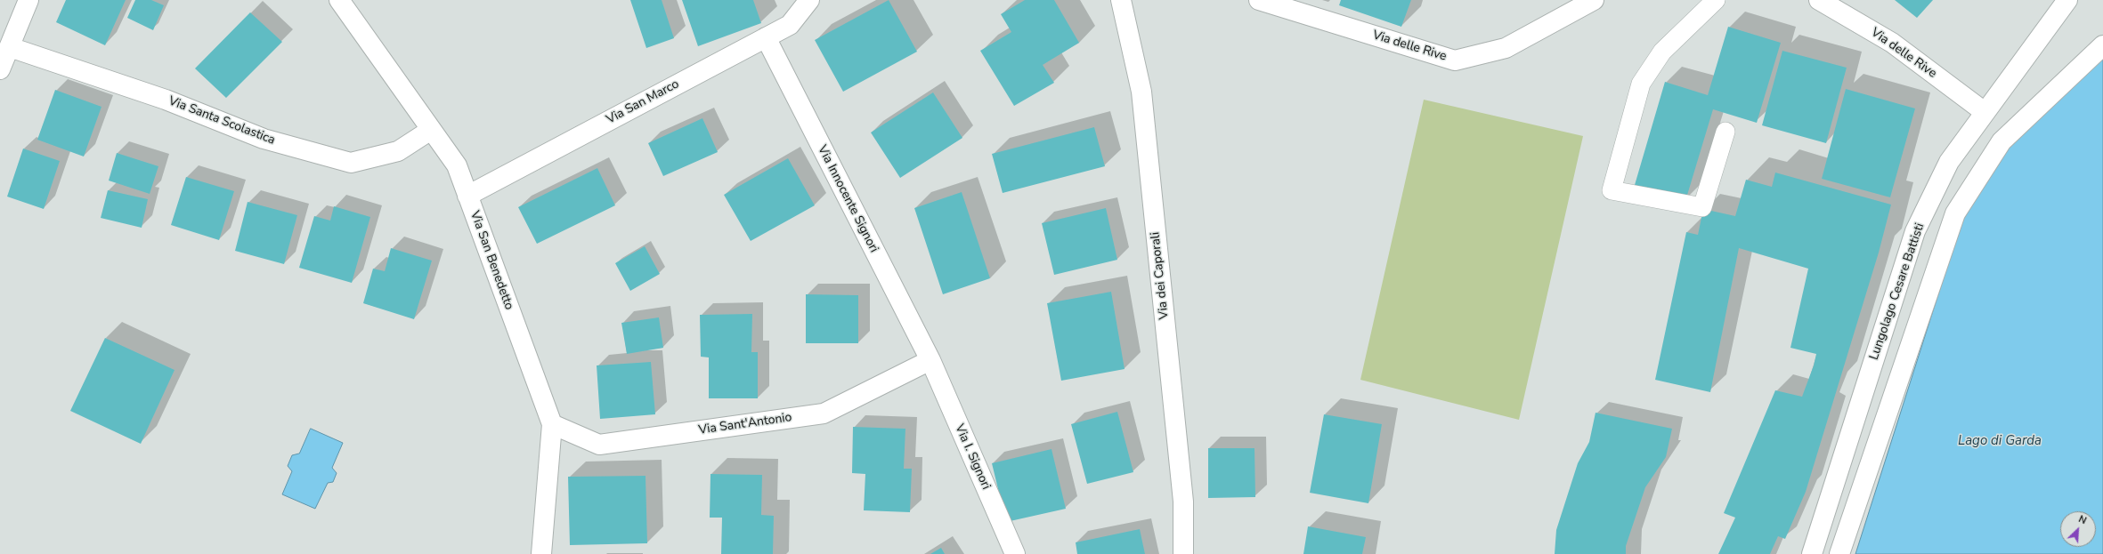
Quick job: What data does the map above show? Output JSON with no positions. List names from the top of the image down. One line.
{"streets":{"street":["Via delle Rive","Via San Marco","Via Santa Scolastica","Via Innocente Signori","Via San Benedetto","Via dei Caporali","Lungolago Cesare Battisti","Via Sant'Antonio","Via I. Signori"]},"crossings":[["Via delle Rive","Lungolago Cesare Battisti"],["Via San Marco","Via Innocente Signori"],["Via San Marco","Via San Benedetto"],["Via Santa Scolastica","Via San Benedetto"],["Via Innocente Signori","Via Sant'Antonio"],["Via Innocente Signori","Via I. Signori"],["Via San Benedetto","Via Sant'Antonio"],["Via Sant'Antonio","Via I. Signori"]],"water":["Lago di Garda"],"north":"top right"}
